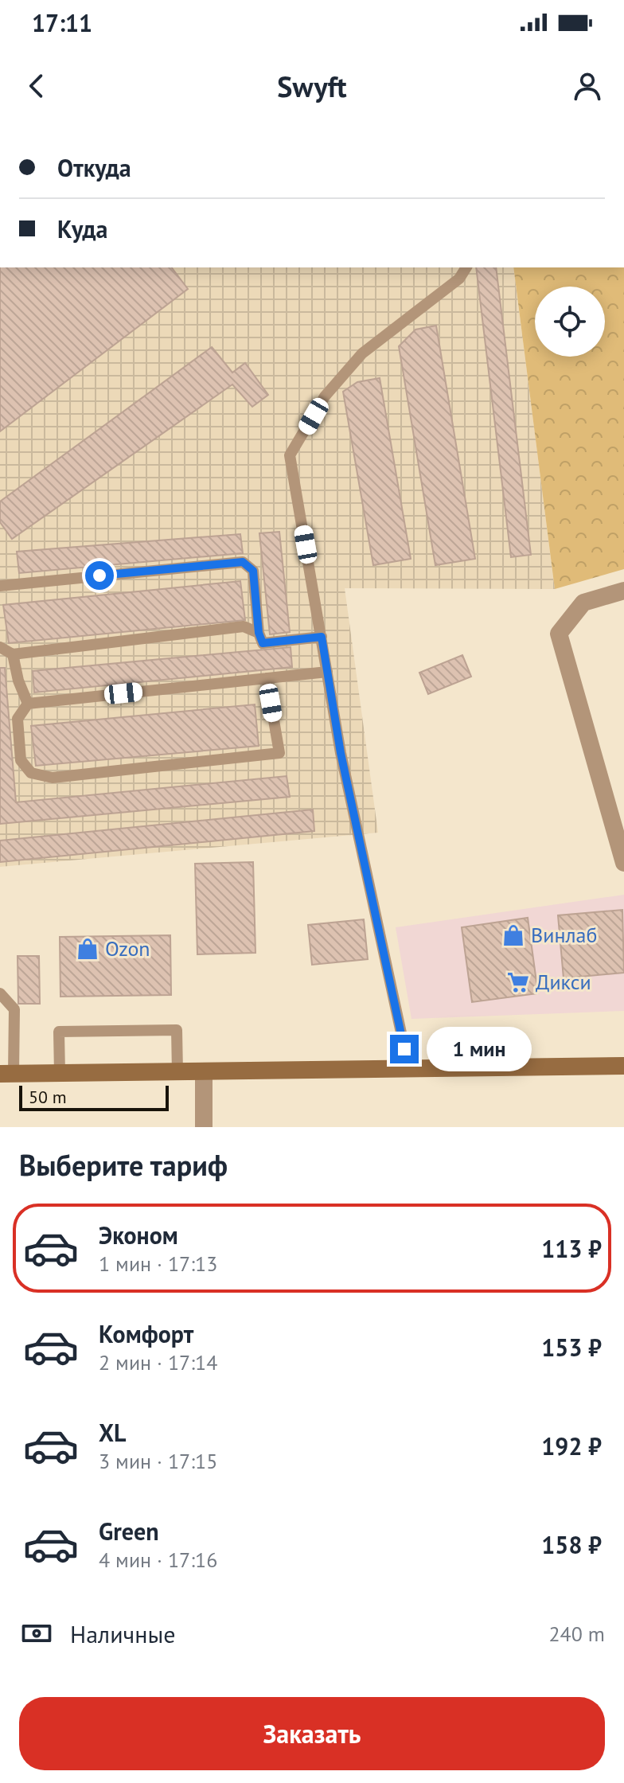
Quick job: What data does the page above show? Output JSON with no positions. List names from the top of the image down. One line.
{"places":{"shop":["Винлаб","Ozon"],"supermarket":["Дикси"]},"scale_bar":"50 m","page":{"status":"17:11","header":"Swyft","banner":["Откуда","Куда"],"bubble":"1 мин","scale":"50 m","heading":"Выберите тариф","list":[{"name":"Эконом","note":"1 мин · 17:13","value":"113 ₽"},{"name":"Комфорт","note":"2 мин · 17:14","value":"153 ₽"},{"name":"XL","note":"3 мин · 17:15","value":"192 ₽"},{"name":"Green","note":"4 мин · 17:16","value":"158 ₽"}],"pay":["Наличные","240 m"],"buttons":"Заказать"}}
